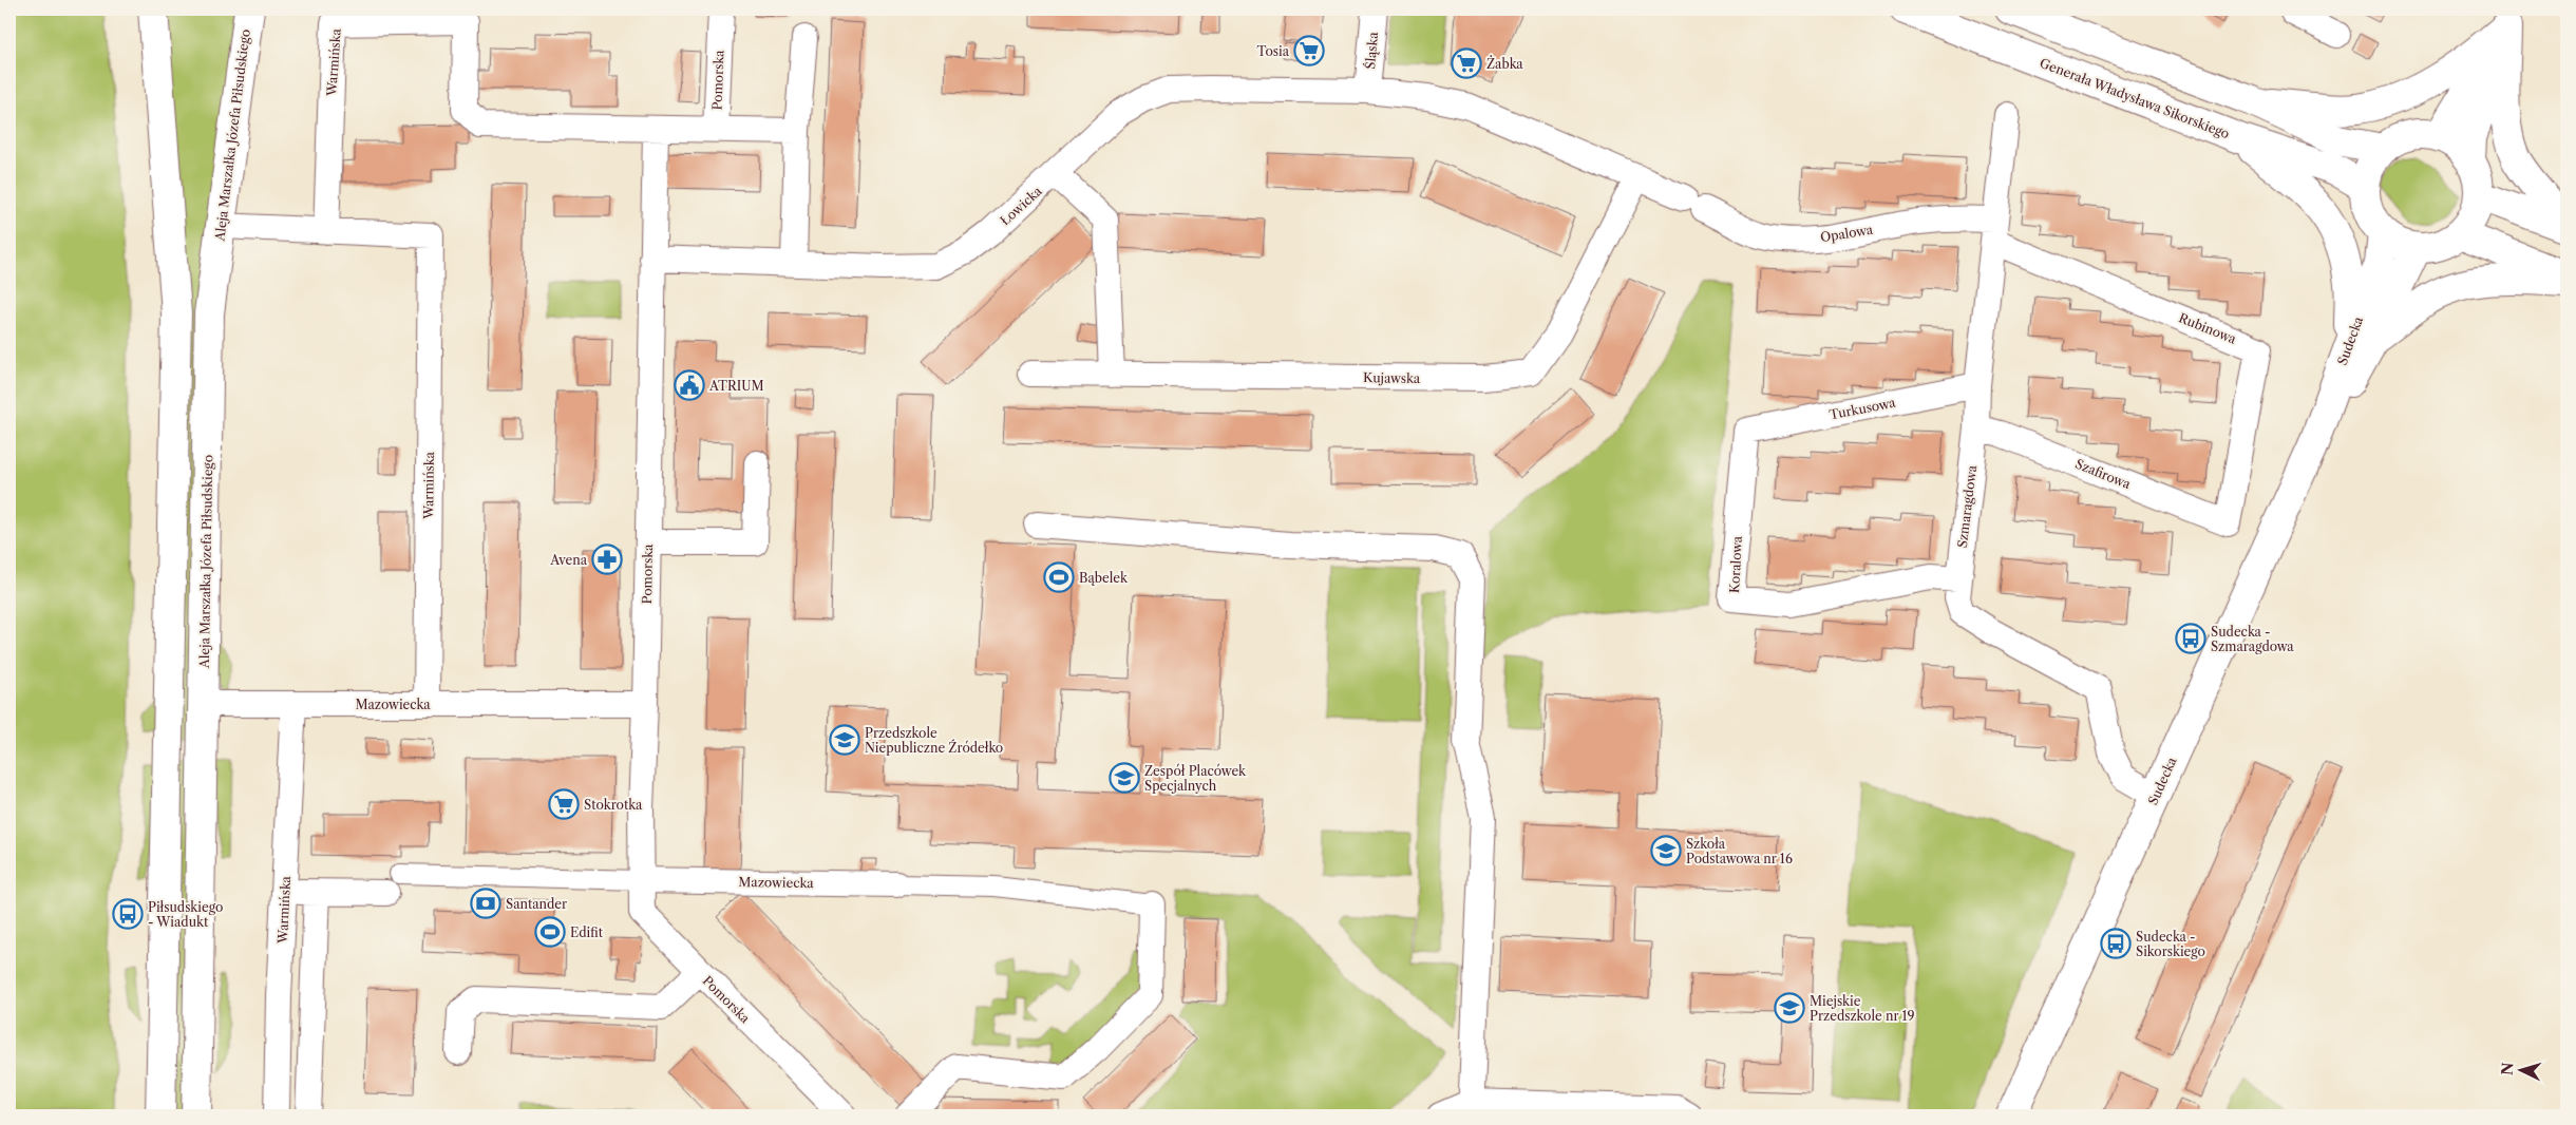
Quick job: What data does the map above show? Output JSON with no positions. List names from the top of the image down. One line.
{"streets":{"street":["Śląska","Warmińska","Pomorska","Generała Władysława Sikorskiego","Aleja Marszałka Józefa Piłsudskiego","Łowicka","Opalowa","Rubinowa","Sudecka","Kujawska","Turkusowa","Szafirowa","Szmaragdowa","Koralowa","Mazowiecka"]},"crossings":[["Śląska","Łowicka"],["Warmińska","Pomorska"],["Warmińska","Mazowiecka"],["Pomorska","Łowicka"],["Pomorska","Mazowiecka"],["Generała Władysława Sikorskiego","Sudecka"],["Aleja Marszałka Józefa Piłsudskiego","Mazowiecka"],["Łowicka","Opalowa"],["Łowicka","Kujawska"],["Opalowa","Rubinowa"],["Opalowa","Kujawska"],["Opalowa","Szmaragdowa"],["Rubinowa","Szafirowa"],["Rubinowa","Szmaragdowa"],["Sudecka","Szmaragdowa"],["Turkusowa","Szmaragdowa"],["Turkusowa","Koralowa"],["Szafirowa","Szmaragdowa"],["Szmaragdowa","Koralowa"]],"places":{"supermarket":["Tosia","Żabka","Stokrotka"],"public building":["ATRIUM"],"pharmacy":["Avena"],"sports":["Bąbelek","Edifit"],"bus stop":["Sudecka - Szmaragdowa","Piłsudskiego - Wiadukt","Sudecka - Sikorskiego"],"school or university":["Przedszkole Niepubliczne Źródełko","Zespół Placówek Specjalnych","Szkoła Podstawowa nr 16","Miejskie Przedszkole nr 19"],"bank":["Santander"]},"north":"left"}
